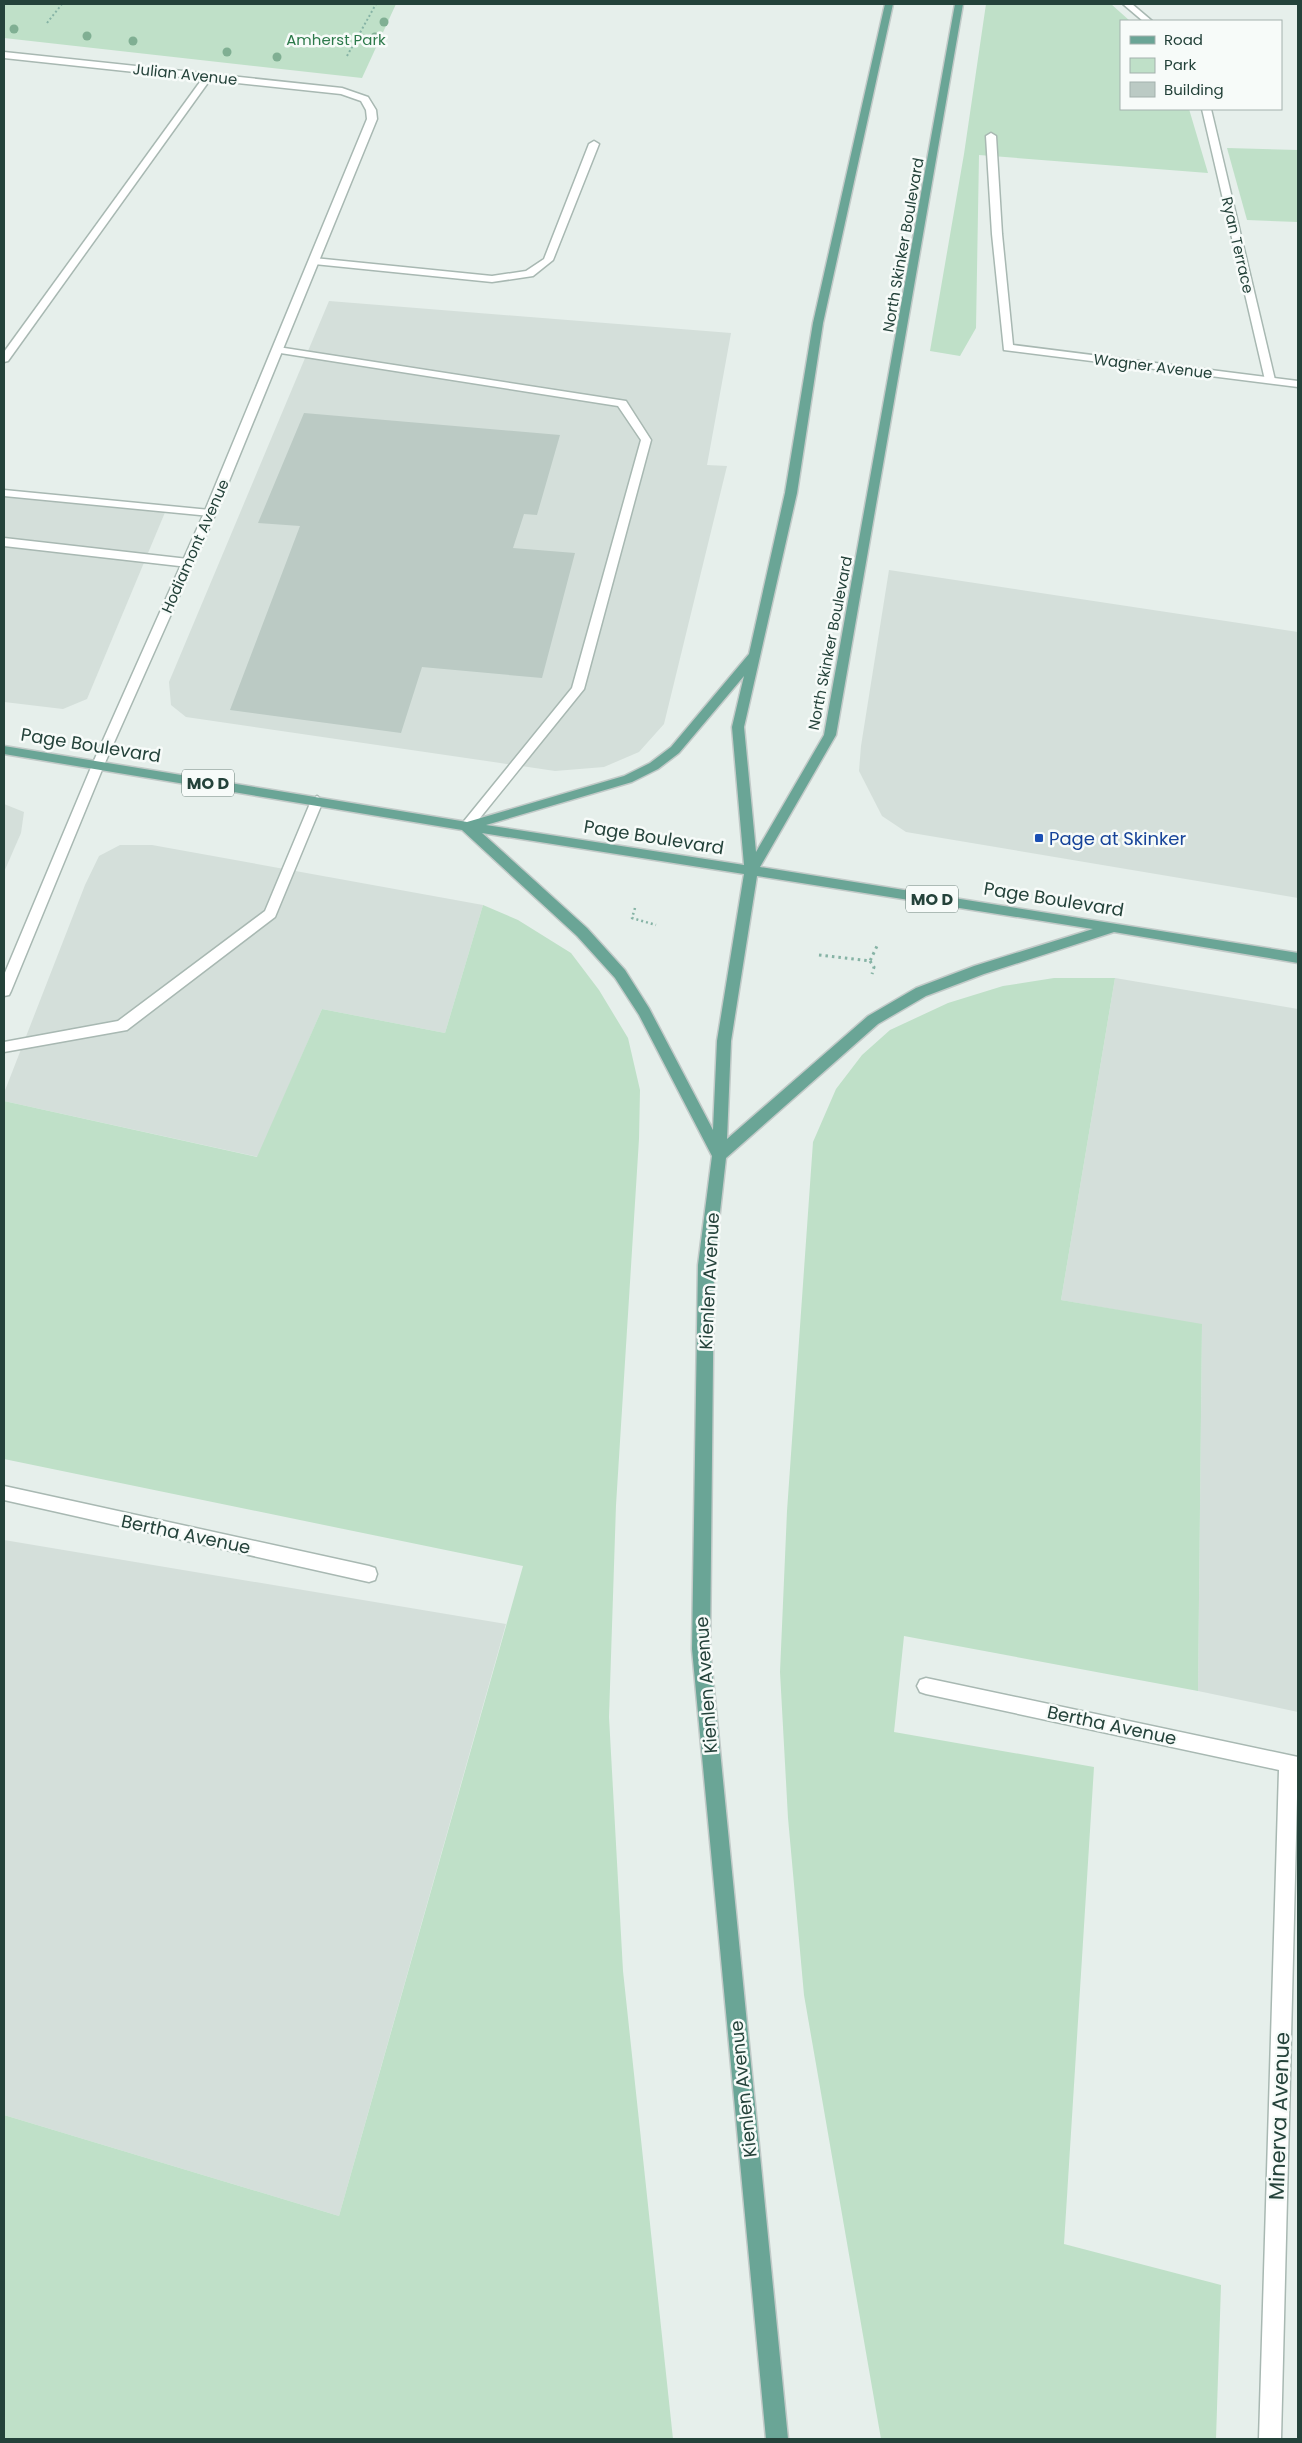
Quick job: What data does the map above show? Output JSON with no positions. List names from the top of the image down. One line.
{"streets":{"main road":["North Skinker Boulevard","Page Boulevard","MO D","Kienlen Avenue"],"street":["Julian Avenue","Ryan Terrace","Wagner Avenue","Hodiamont Avenue","Bertha Avenue","Minerva Avenue"]},"crossings":[["Julian Avenue","Hodiamont Avenue"],["North Skinker Boulevard","Page Boulevard"],["North Skinker Boulevard","Kienlen Avenue"],["Ryan Terrace","Wagner Avenue"],["Hodiamont Avenue","Page Boulevard"],["Page Boulevard","Kienlen Avenue"],["Bertha Avenue","Minerva Avenue"]],"parks":["Amherst Park"],"places":{"transit":["Page at Skinker"]},"legend":["Road","Park","Building"]}
